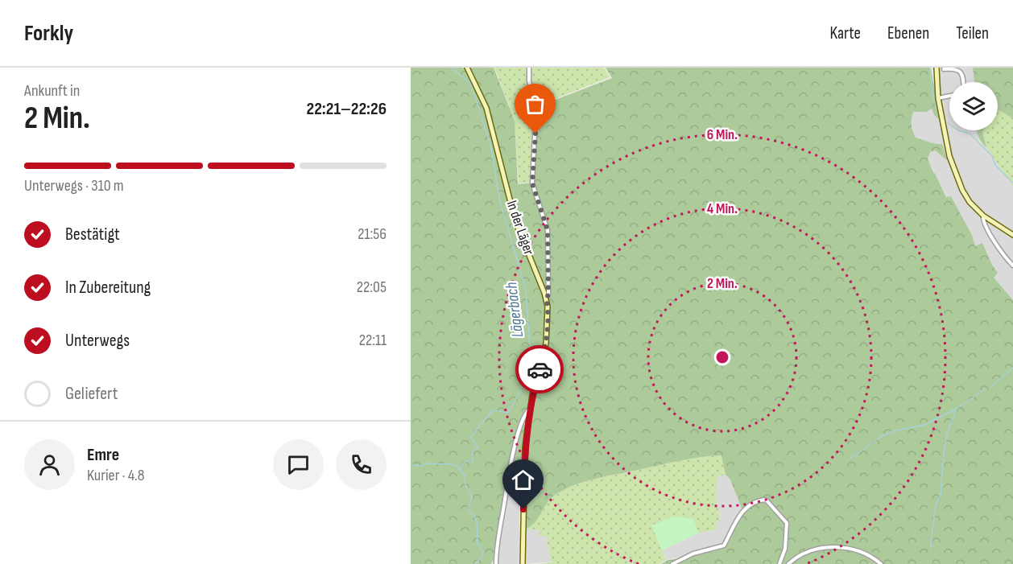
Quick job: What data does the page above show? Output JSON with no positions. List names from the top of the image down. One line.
{"streets":{"main road":["In der Läger"]},"water":["Lägerbach"],"page":{"header":"Forkly","nav":["Karte","Ebenen","Teilen"],"heading":["2 Min.","Ankunft in","22:21–22:26"],"panel":["Emre","Kurier · 4.8"],"bar":"Unterwegs · 310 m","list":[["Bestätigt","21:56"],["In Zubereitung","22:05"],["Unterwegs","22:11"],"Geliefert"]},"rings":["6 Min.","4 Min.","2 Min."]}
